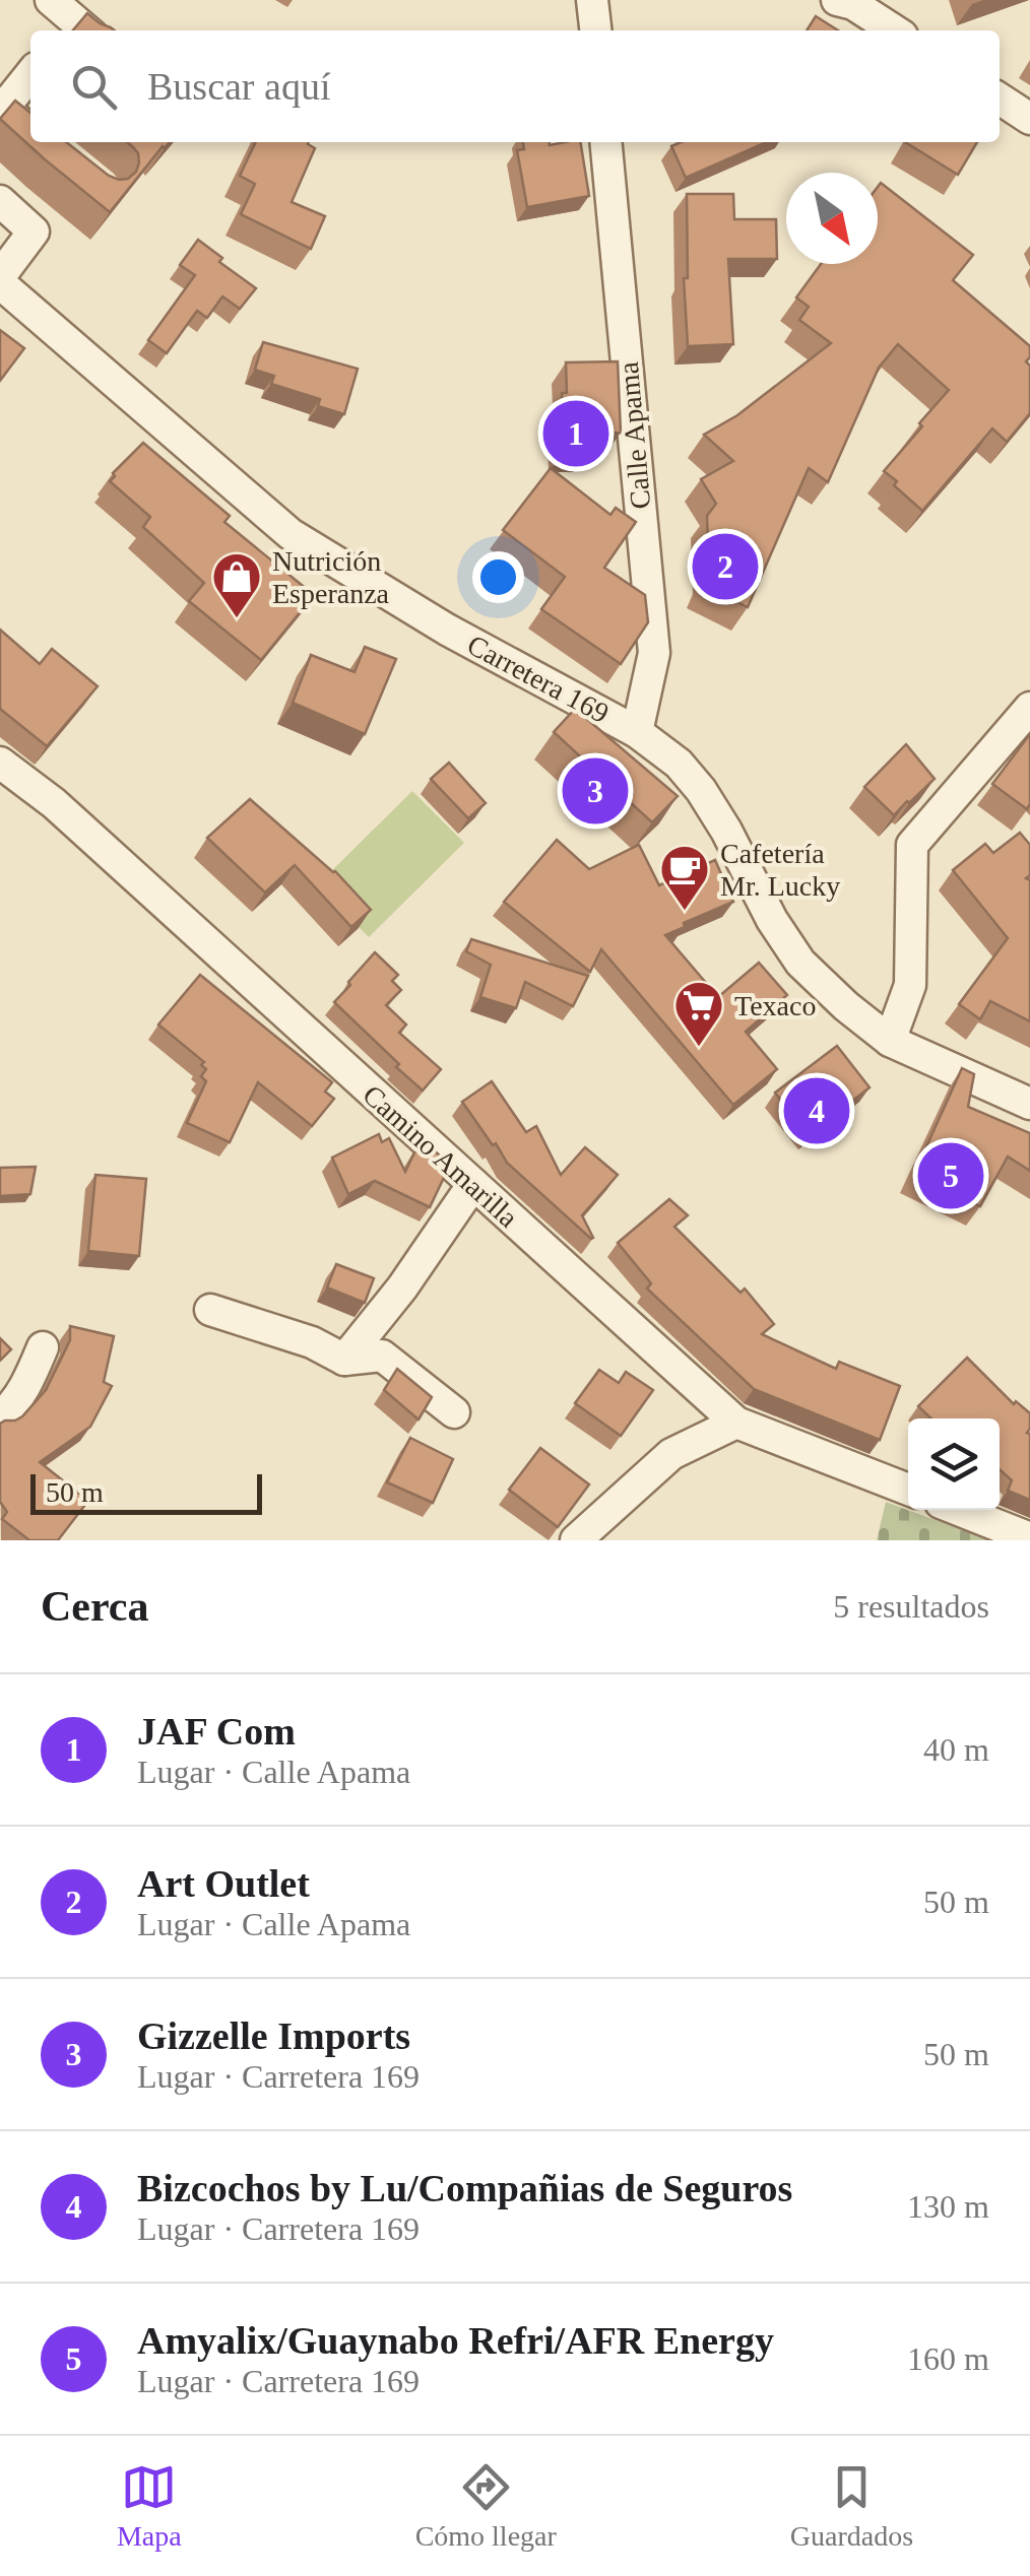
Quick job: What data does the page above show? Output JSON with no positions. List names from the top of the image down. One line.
{"streets":{"street":["Calle Apama","Carretera 169","Camino Amarilla"]},"crossings":[["Calle Apama","Carretera 169"]],"places":{"shop":["Nutrición Esperanza"],"cafe":["Cafetería Mr. Lucky"],"supermarket":["Texaco"]},"scale_bar":"50 m","north":"bottom right","page":{"search":"Buscar aquí","pins":["1","2","3","4","5"],"scale":"50 m","heading":["Cerca","5 resultados"],"list":[{"mark":"1","name":"JAF Com","note":"Lugar · Calle Apama","value":"40 m"},{"mark":"2","name":"Art Outlet","note":"Lugar · Calle Apama","value":"50 m"},{"mark":"3","name":"Gizzelle Imports","note":"Lugar · Carretera 169","value":"50 m"},{"mark":"4","name":"Bizcochos by Lu/Compañias de Seguros","note":"Lugar · Carretera 169","value":"130 m"},{"mark":"5","name":"Amyalix/Guaynabo Refri/AFR Energy","note":"Lugar · Carretera 169","value":"160 m"}],"nav":["Mapa","Cómo llegar","Guardados"]}}
